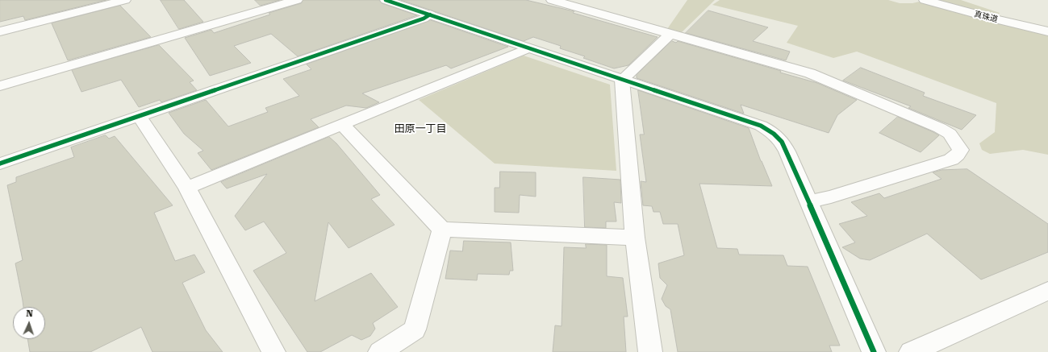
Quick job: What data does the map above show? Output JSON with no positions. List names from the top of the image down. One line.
{"streets":{"street":["真珠道"]},"districts":["田原一丁目"],"north":"top"}
